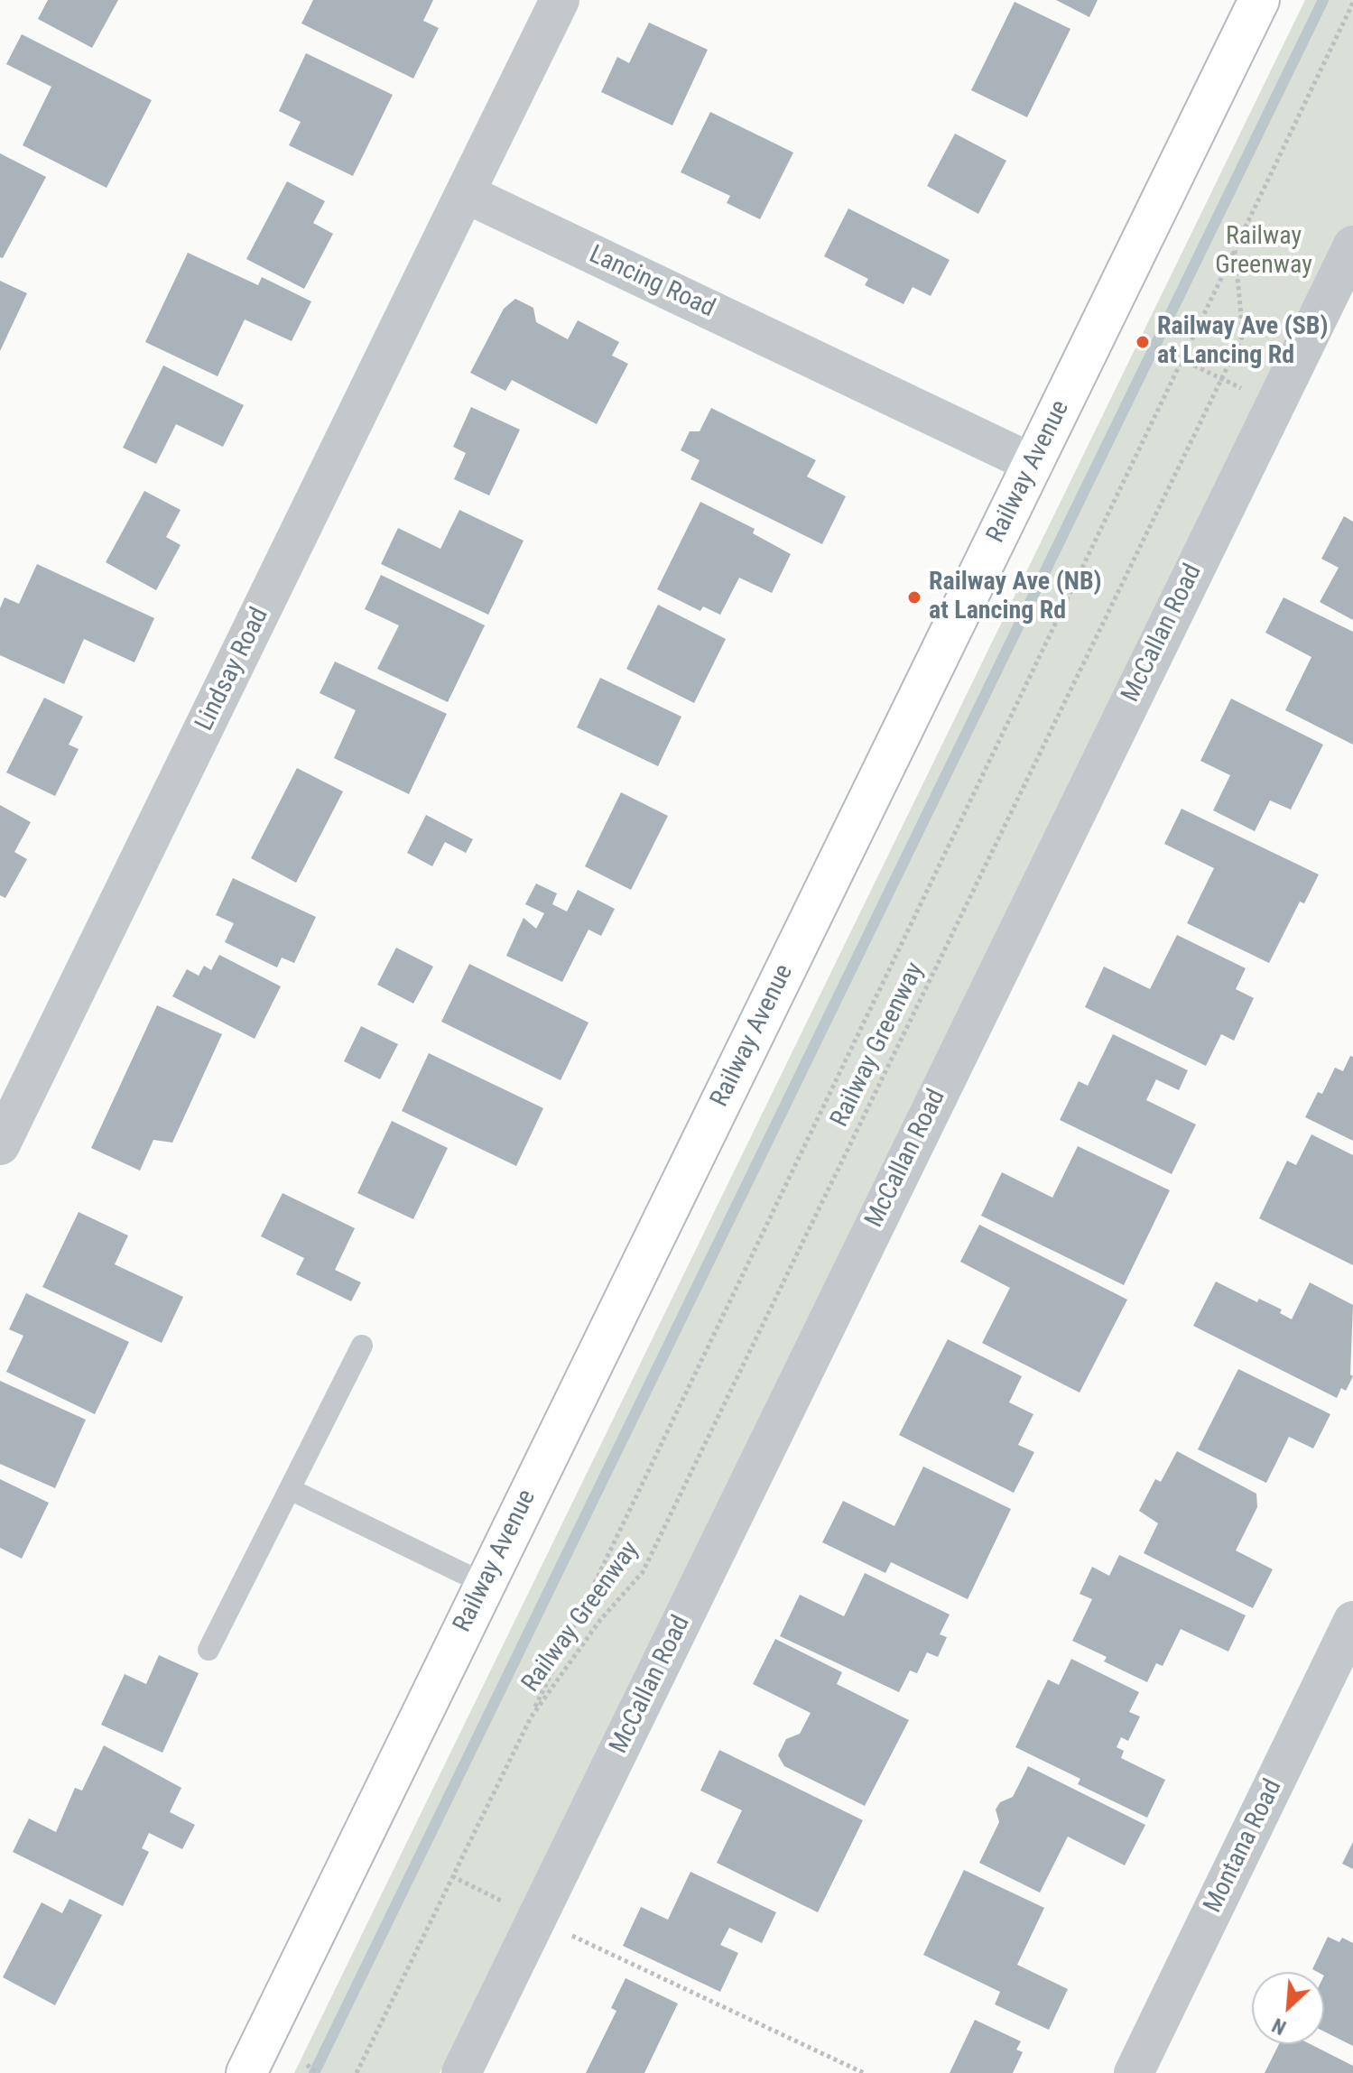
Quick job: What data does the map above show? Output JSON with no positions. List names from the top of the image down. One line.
{"streets":{"main road":["Railway Avenue"],"street":["Lancing Road","McCallan Road","Lindsay Road","Montana Road"],"path":["Railway Greenway"]},"crossings":[["Lancing Road","Railway Avenue"],["Lancing Road","Lindsay Road"]],"parks":["Railway Greenway"],"places":["Railway Ave (SB) at Lancing Rd","Railway Ave (NB) at Lancing Rd"],"north":"bottom left"}
